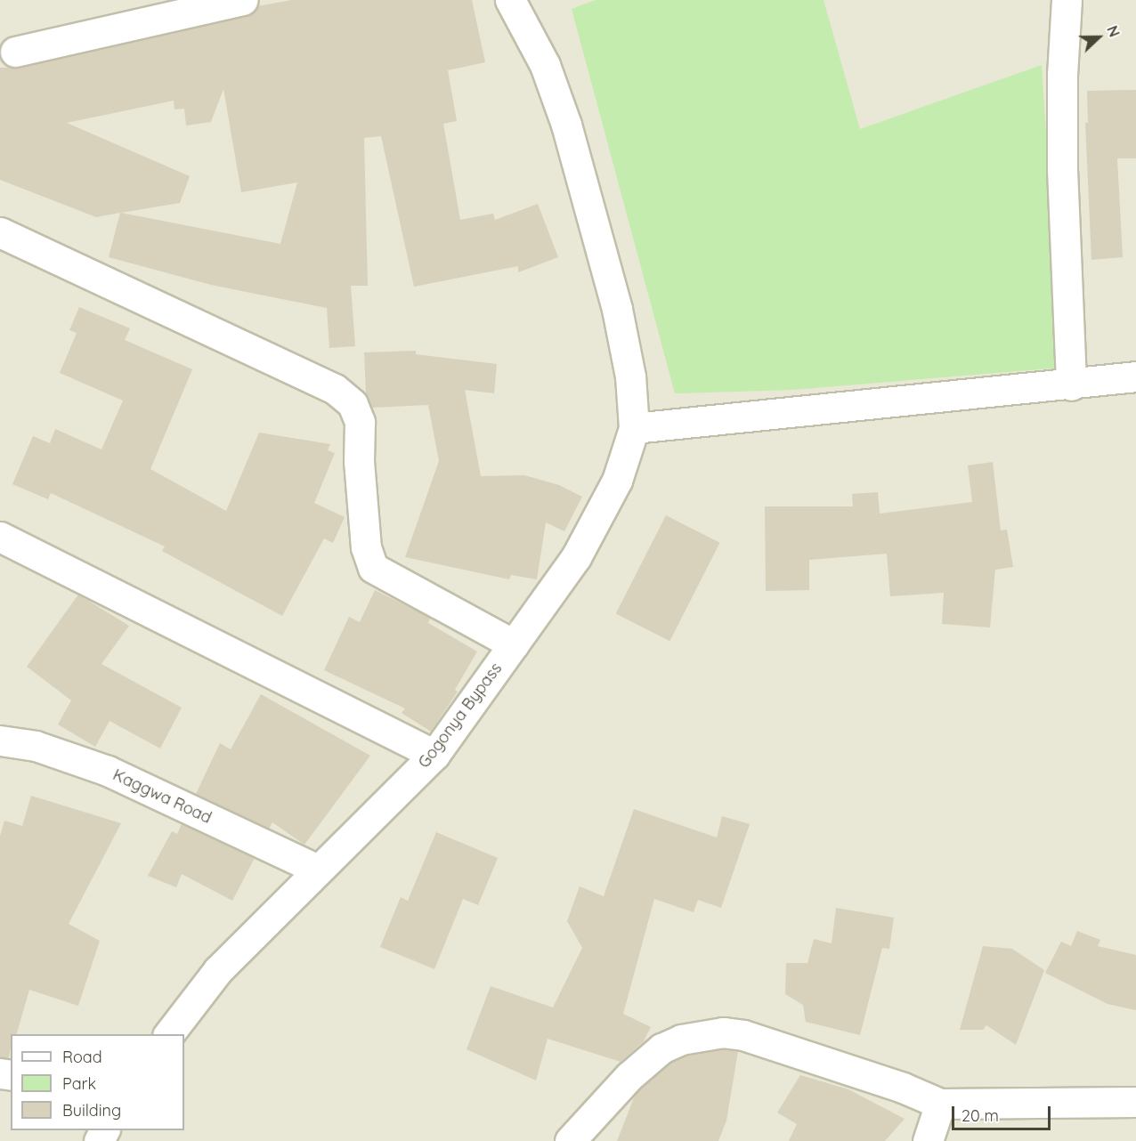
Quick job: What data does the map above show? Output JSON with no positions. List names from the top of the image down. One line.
{"streets":{"street":["Gogonya Bypass","Kaggwa Road"]},"crossings":[["Gogonya Bypass","Kaggwa Road"]],"legend":["Road","Park","Building"],"scale_bar":"20 m","north":"right"}
